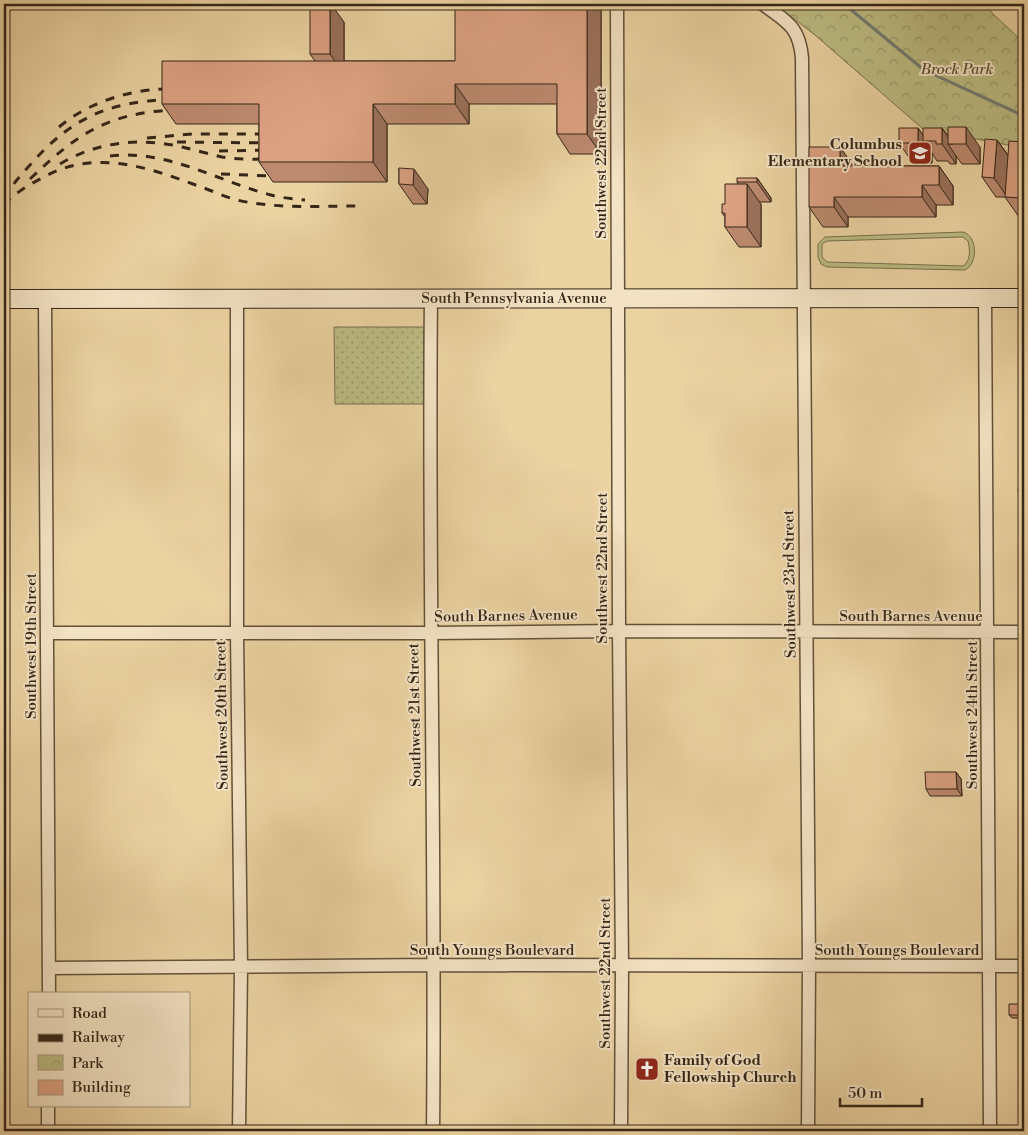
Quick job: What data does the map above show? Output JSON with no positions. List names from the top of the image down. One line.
{"streets":{"main road":["South Pennsylvania Avenue"],"street":["Southwest 22nd Street","Southwest 23rd Street","South Barnes Avenue","Southwest 19th Street","Southwest 20th Street","Southwest 21st Street","Southwest 24th Street","South Youngs Boulevard"]},"crossings":[["Southwest 22nd Street","South Pennsylvania Avenue"],["Southwest 22nd Street","South Barnes Avenue"],["Southwest 22nd Street","South Youngs Boulevard"],["South Pennsylvania Avenue","Southwest 23rd Street"],["South Pennsylvania Avenue","Southwest 19th Street"],["South Pennsylvania Avenue","Southwest 20th Street"],["South Pennsylvania Avenue","Southwest 21st Street"],["South Pennsylvania Avenue","Southwest 24th Street"],["Southwest 23rd Street","South Barnes Avenue"],["Southwest 23rd Street","South Youngs Boulevard"],["South Barnes Avenue","Southwest 19th Street"],["South Barnes Avenue","Southwest 20th Street"],["South Barnes Avenue","Southwest 21st Street"],["South Barnes Avenue","Southwest 24th Street"],["Southwest 19th Street","South Youngs Boulevard"],["Southwest 20th Street","South Youngs Boulevard"],["Southwest 21st Street","South Youngs Boulevard"],["Southwest 24th Street","South Youngs Boulevard"]],"parks":["Brock Park"],"places":{"school or university":["Columbus Elementary School"],"church":["Family of God Fellowship Church"]},"legend":["Road","Railway","Park","Building"],"scale_bar":"50 m"}
